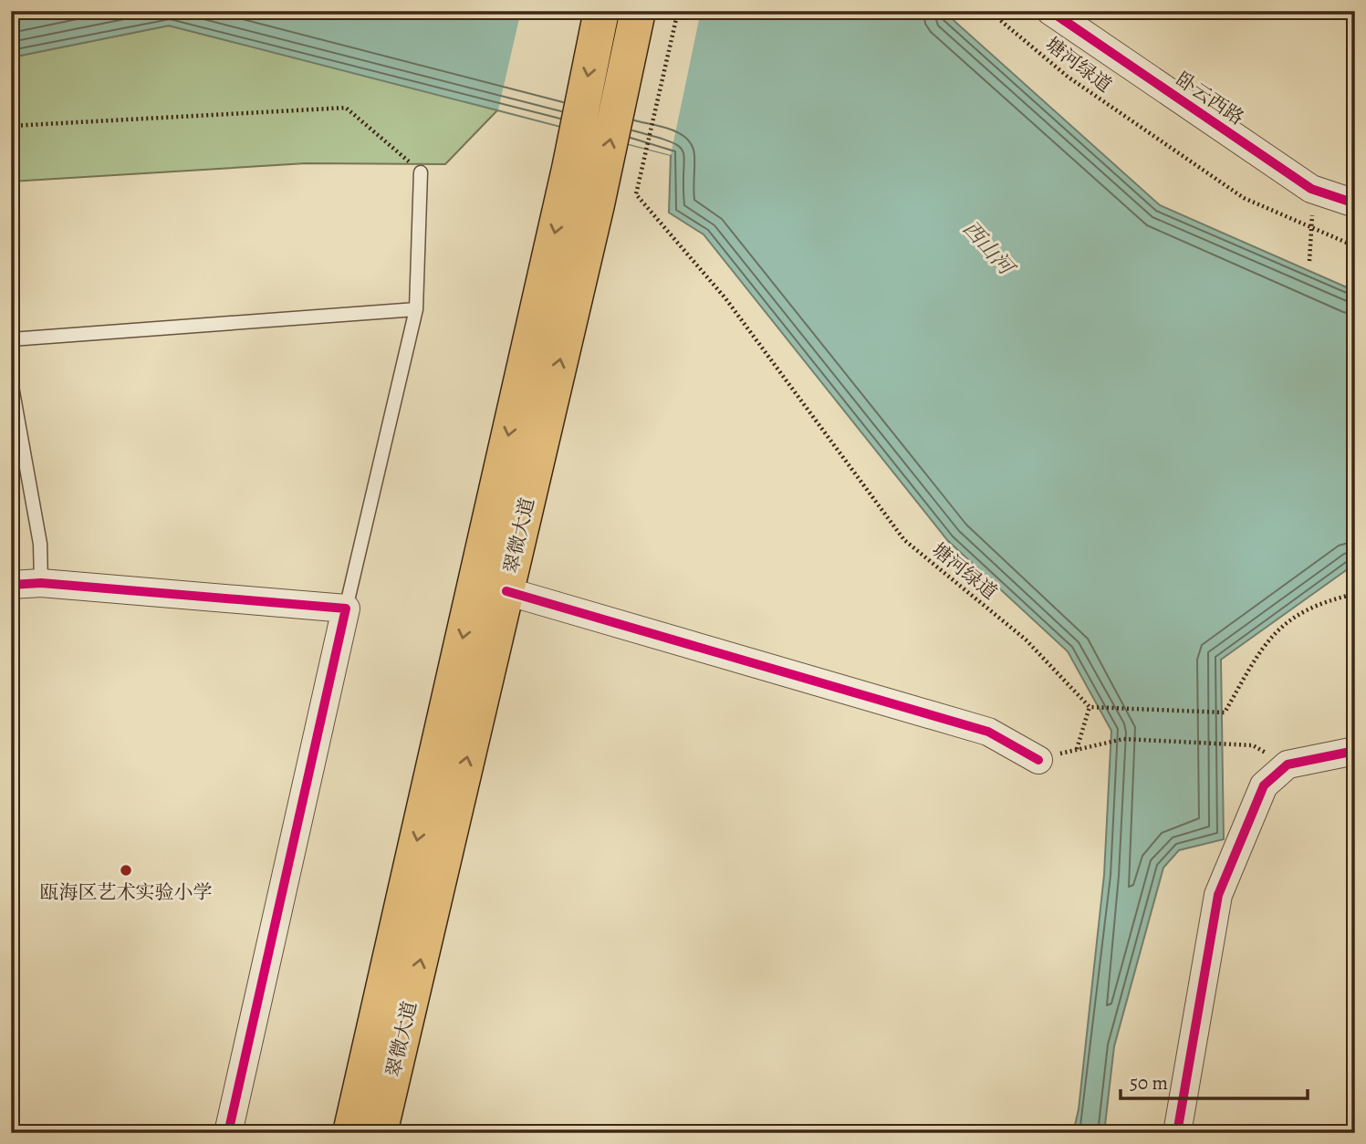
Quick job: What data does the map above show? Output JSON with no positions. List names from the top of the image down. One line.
{"streets":{"main road":["翠微大道"],"street":["卧云西路"],"path":["塘河绿道"]},"water":["西山河"],"places":["瓯海区艺术实验小学"],"scale_bar":"50 m"}
